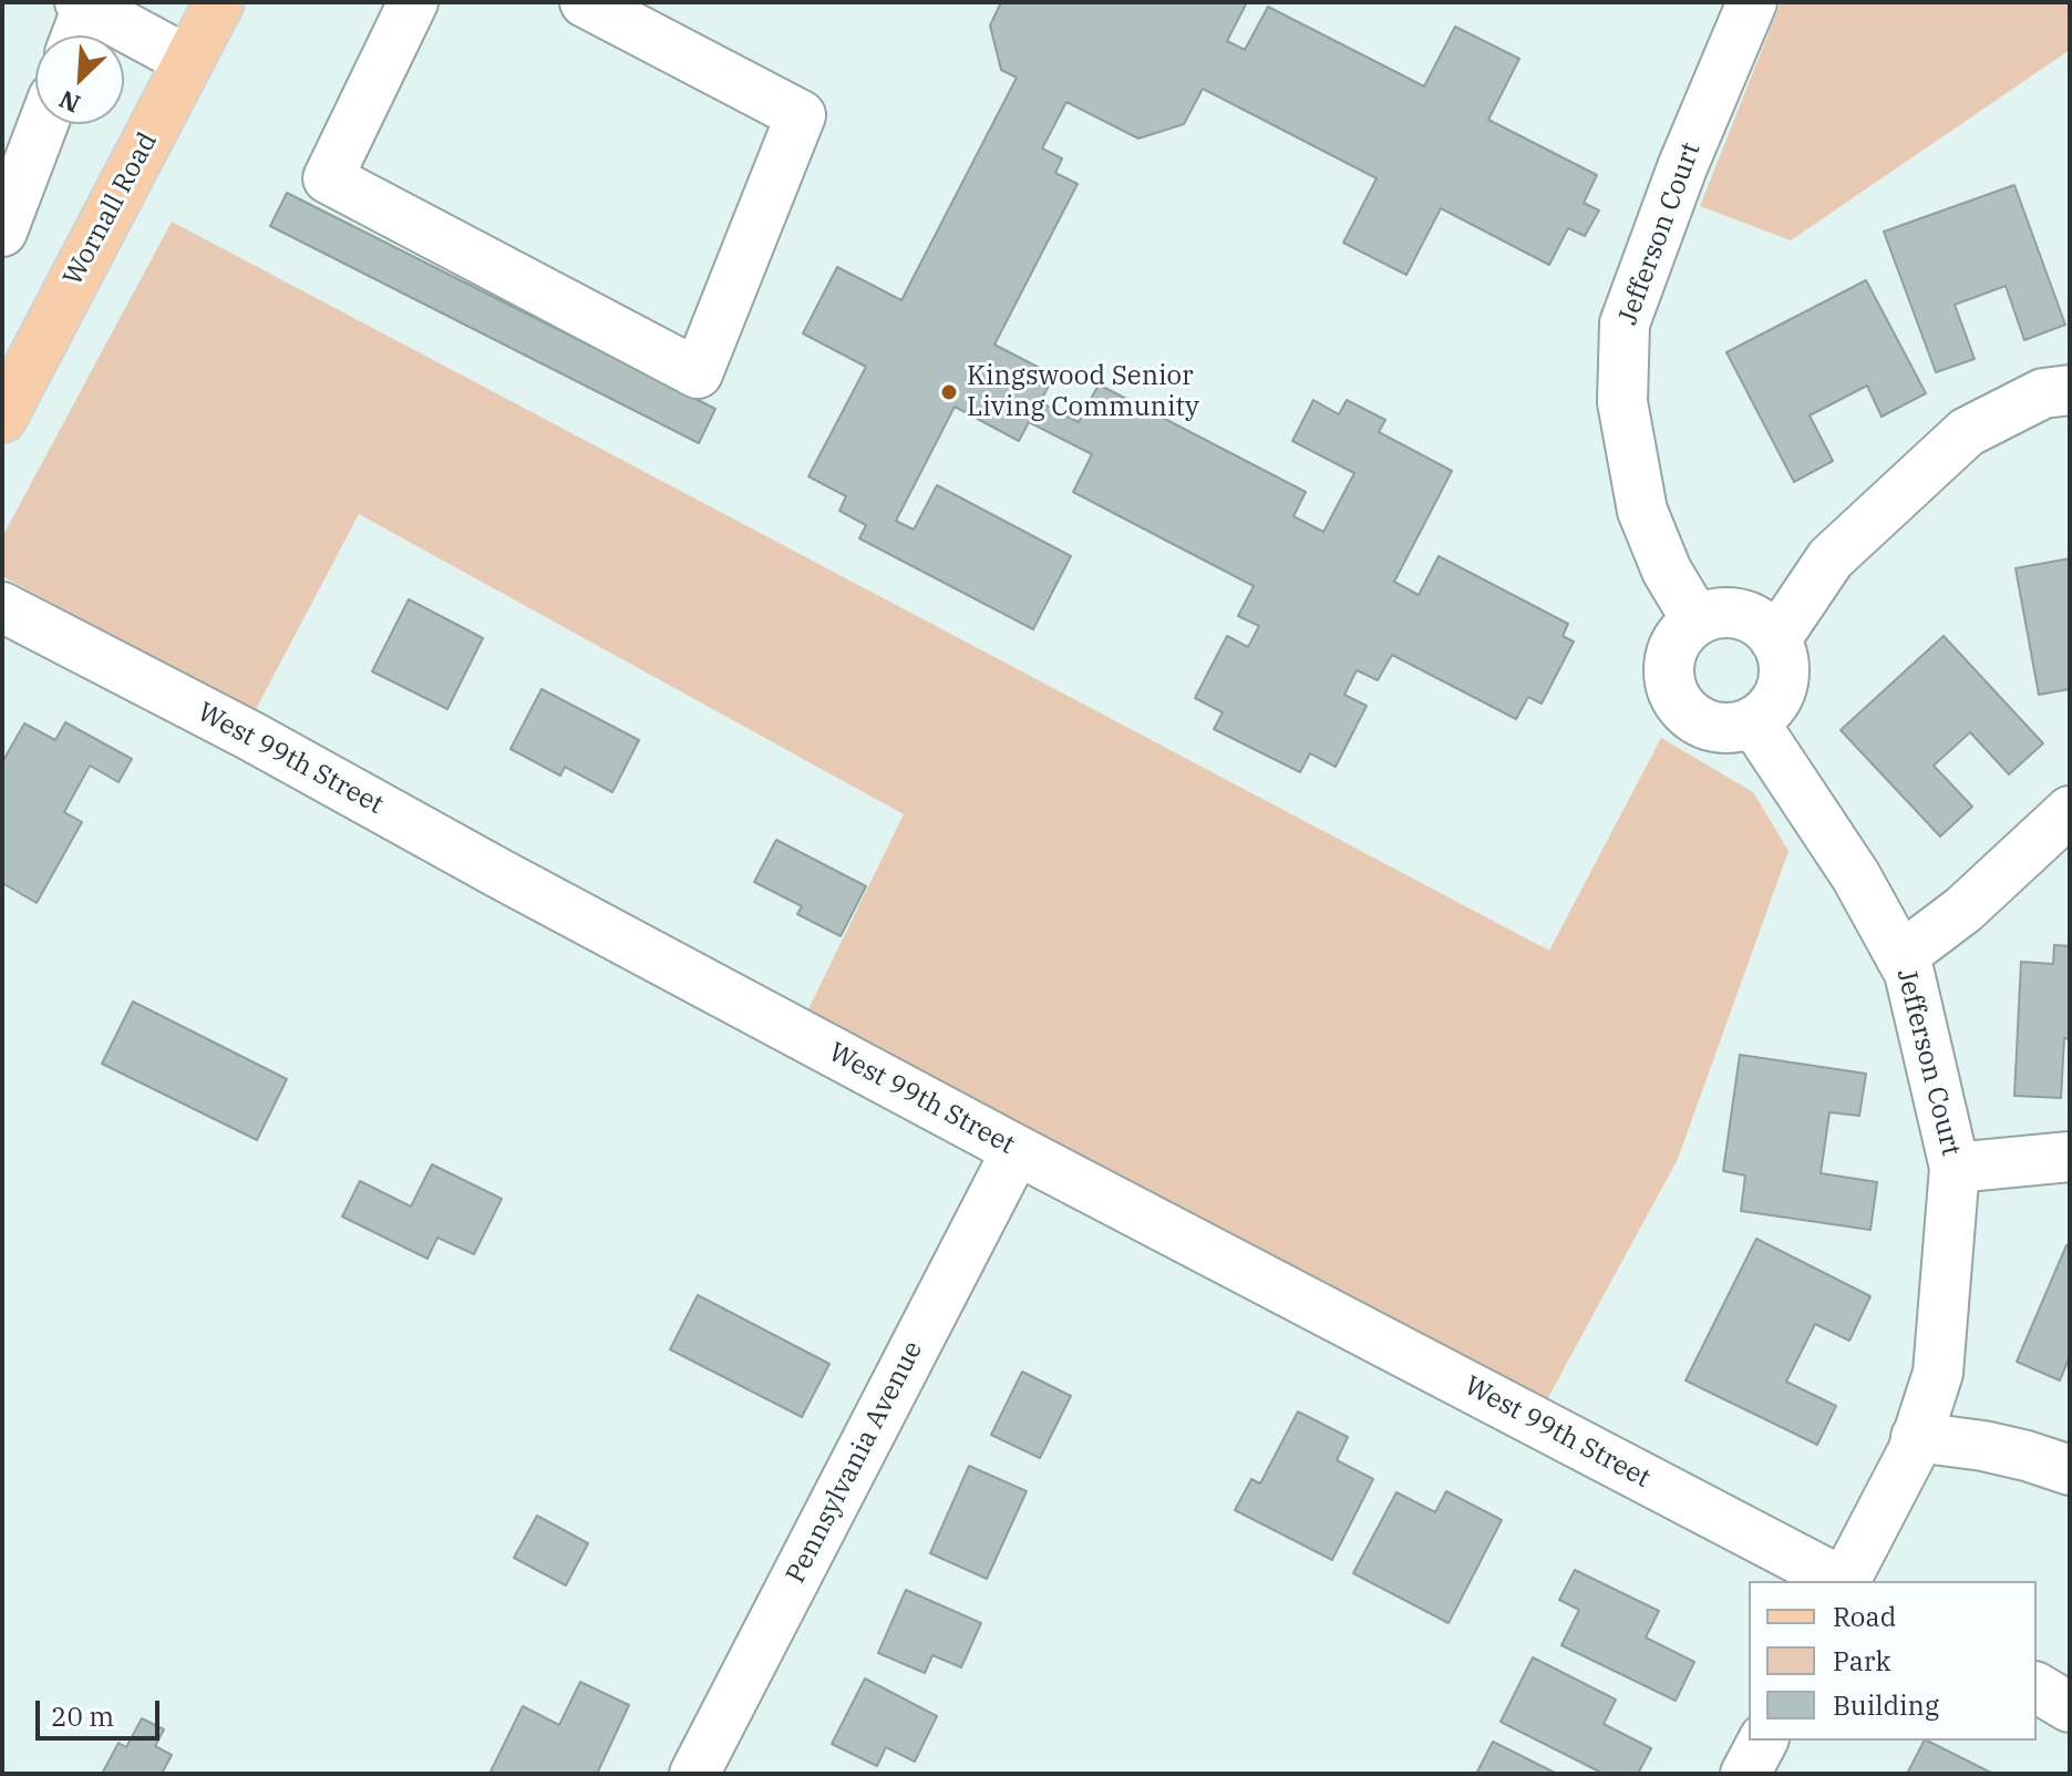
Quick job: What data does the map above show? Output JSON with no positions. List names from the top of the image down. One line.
{"streets":{"main road":["Wornall Road"],"street":["Jefferson Court","West 99th Street","Pennsylvania Avenue"]},"crossings":[["West 99th Street","Pennsylvania Avenue"]],"places":["Kingswood Senior Living Community"],"legend":["Road","Park","Building"],"scale_bar":"20 m","north":"bottom left"}
